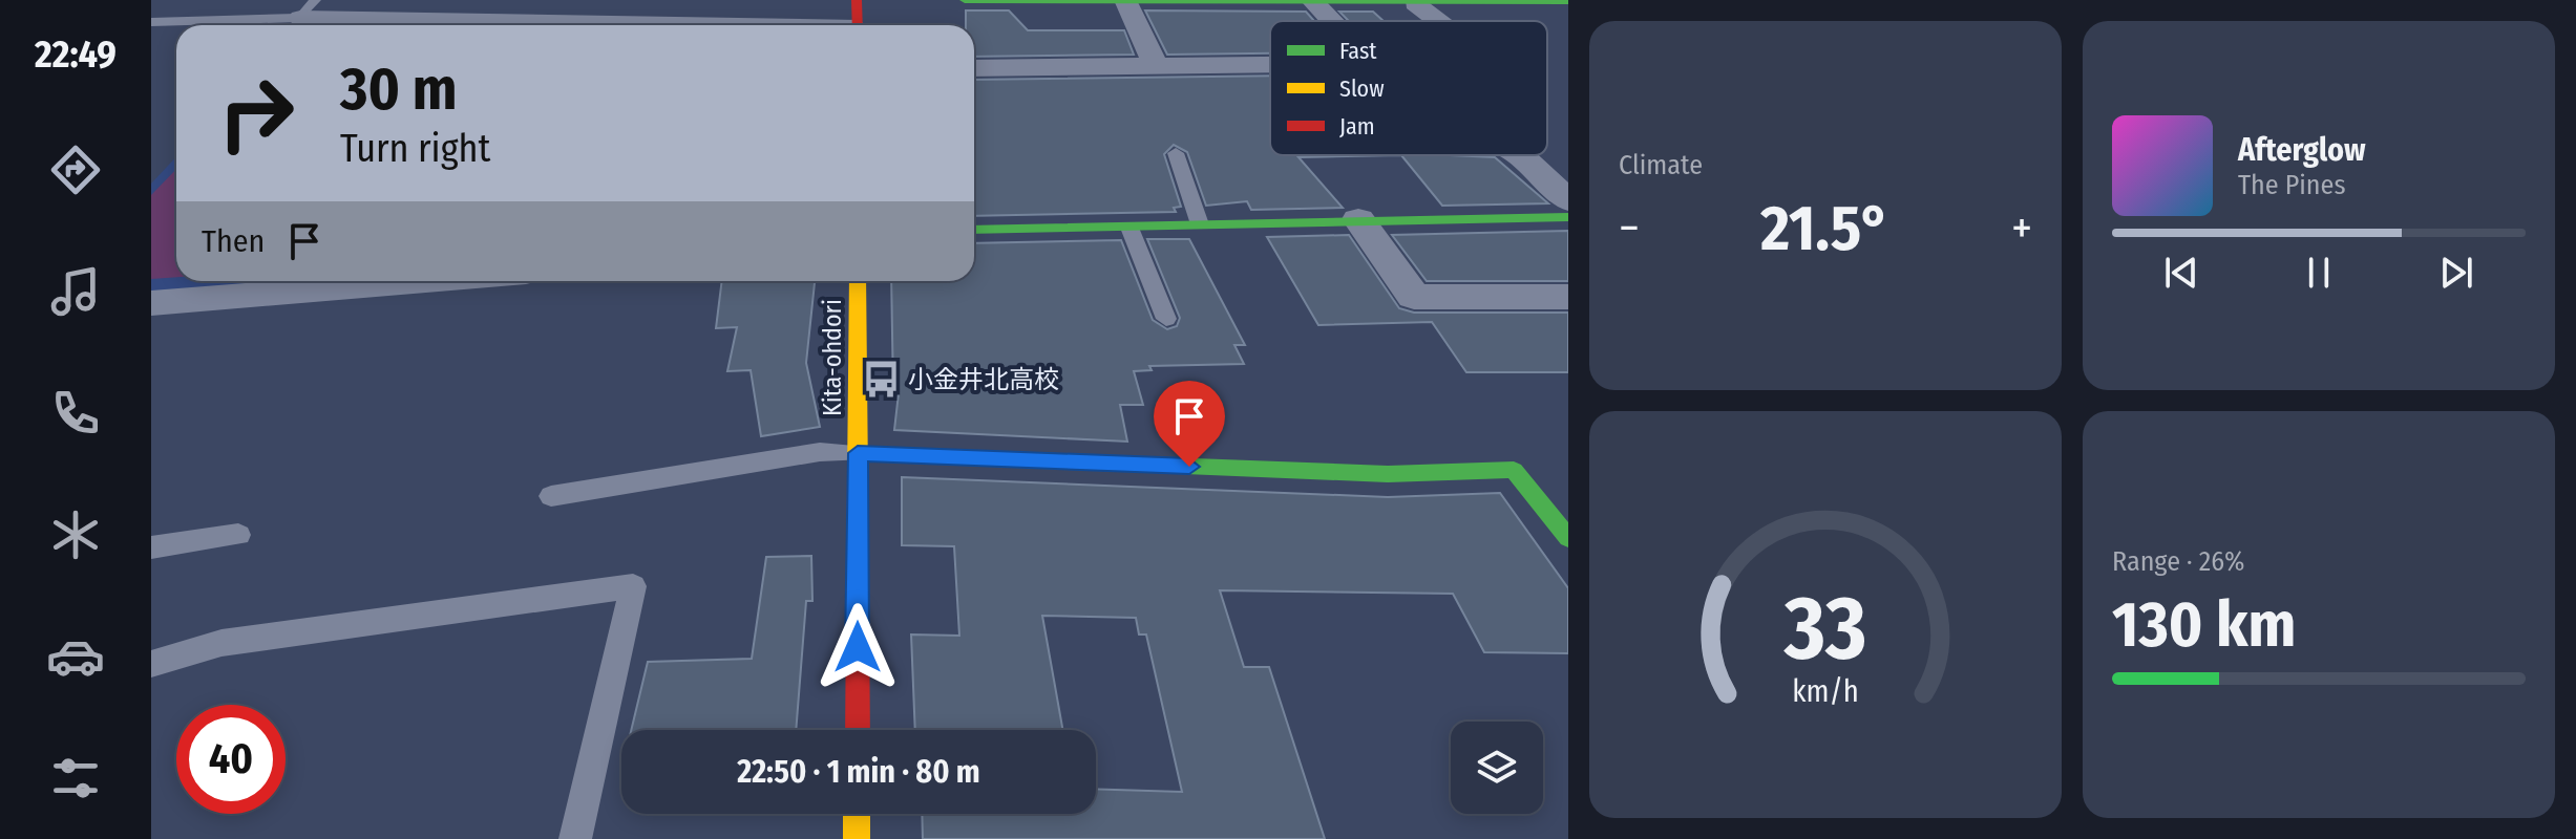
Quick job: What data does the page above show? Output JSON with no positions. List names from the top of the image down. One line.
{"streets":{"street":["Kita-ohdori"]},"places":{"bus stop":["小金井北高校"]},"legend":["Fast","Slow","Jam"],"page":{"tabs":"22:49","tile":["Climate",["Range · 26%","130 km"]],"turn":["30 m","Turn right"],"song":["Afterglow","The Pines"],"heat":["−","21.5°","+"],"then":"Then","limit":"40","trip":"22:50 · 1 min · 80 m","gauge":["33","km/h"]}}
